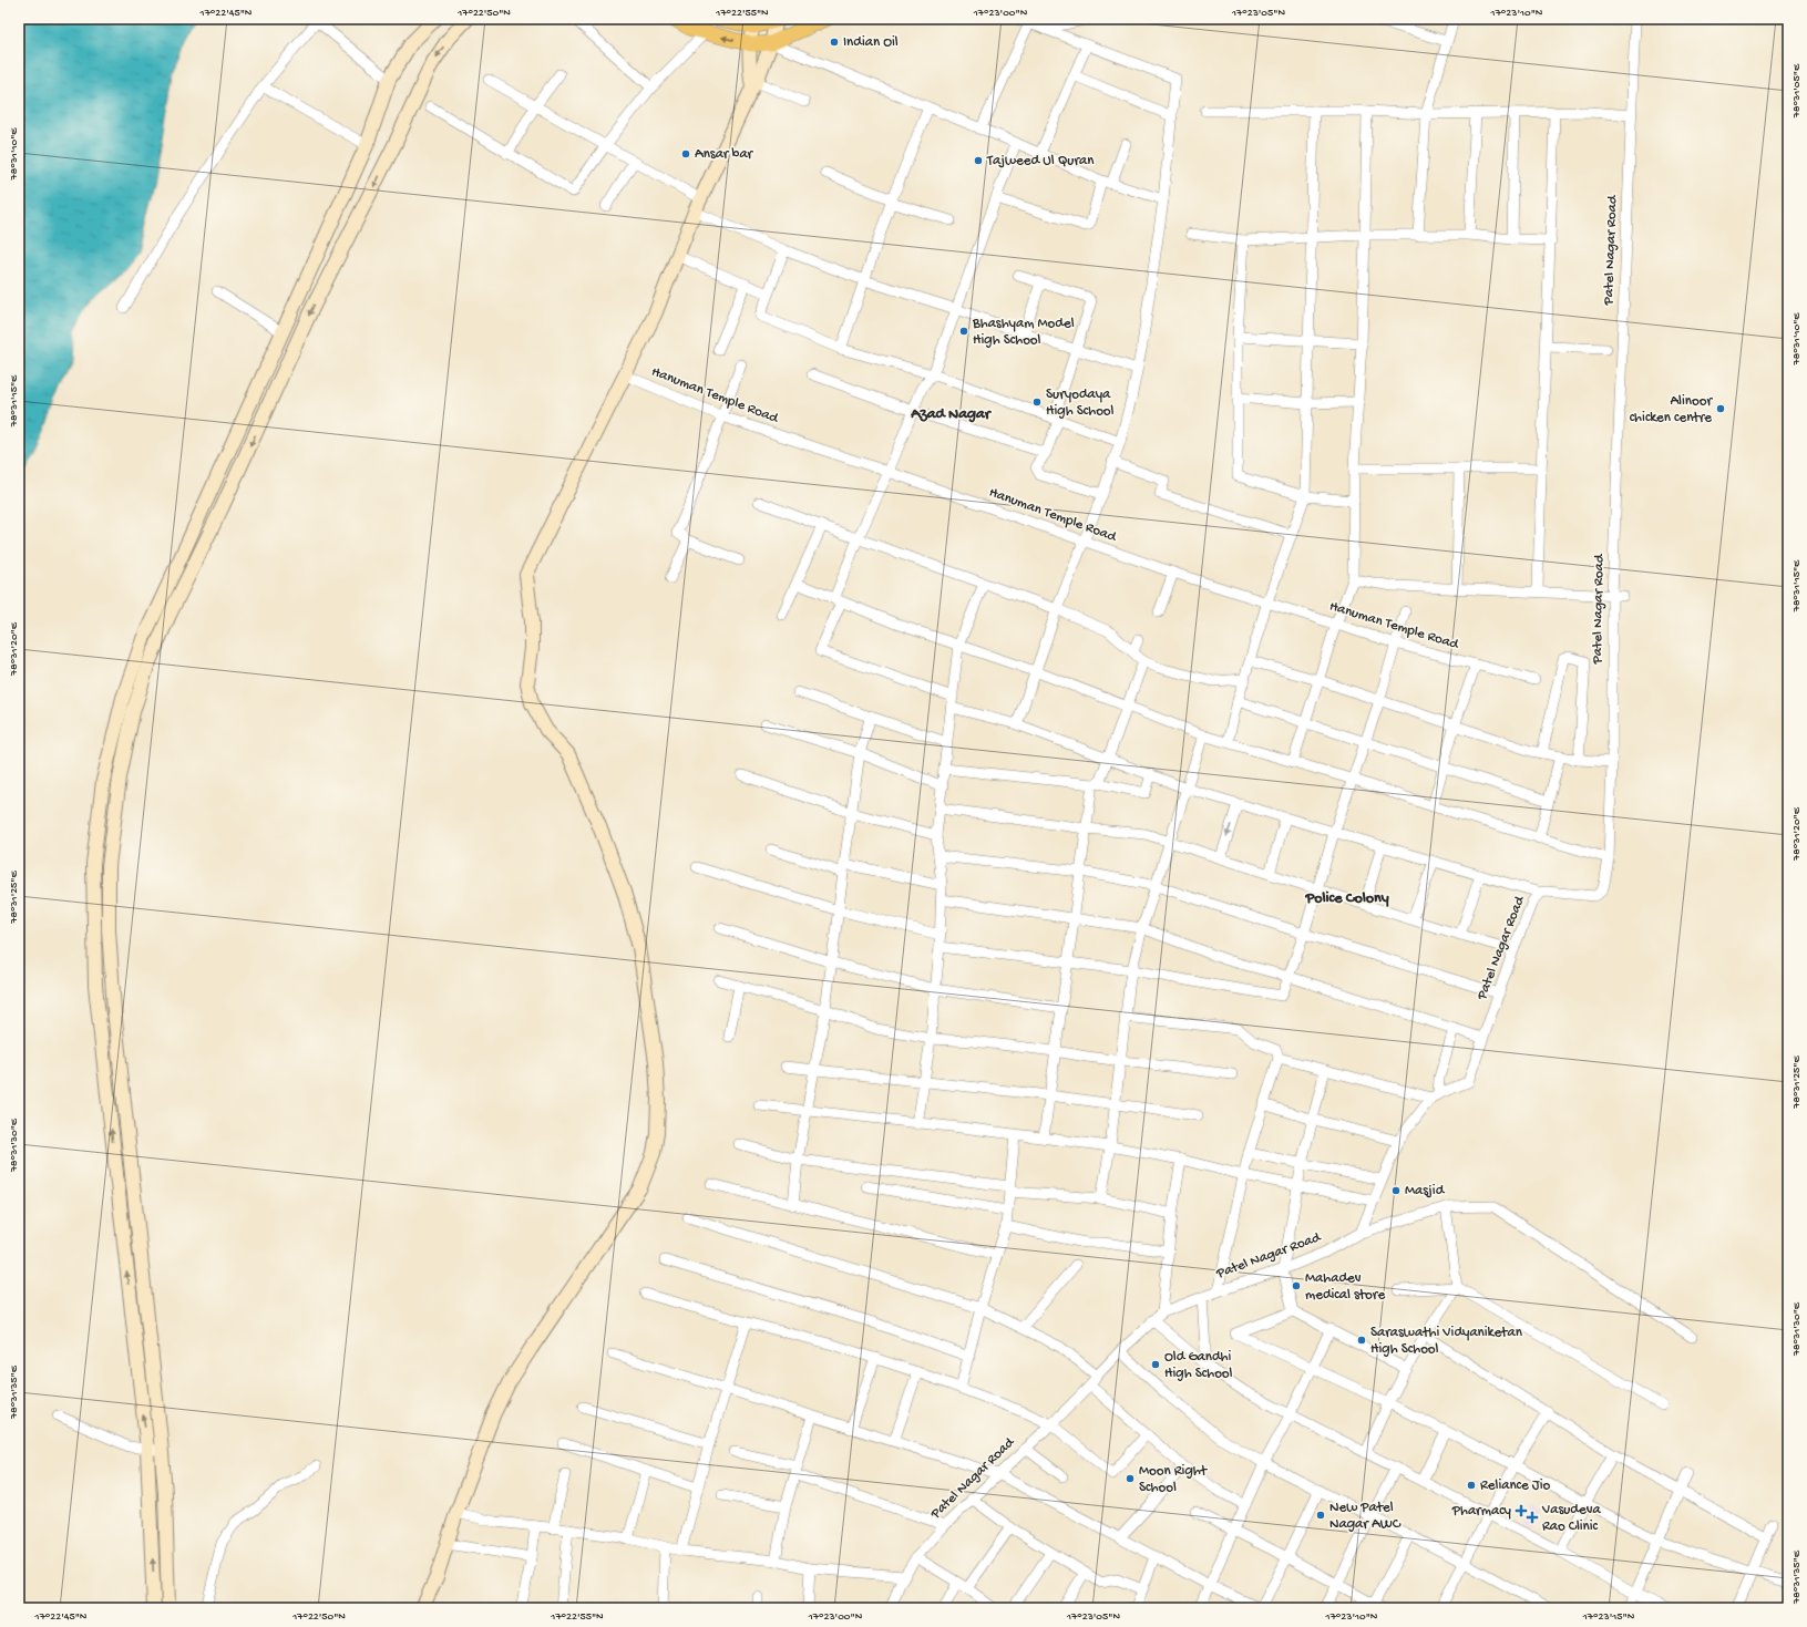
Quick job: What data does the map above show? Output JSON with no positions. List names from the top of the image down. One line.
{"streets":{"street":["Patel Nagar Road","Hanuman Temple Road"]},"districts":["Azad Nagar","Police Colony"],"places":{"other":["Indian Oil","Ansar bar","Tajweed Ul Quran","Bhashyam Model High School","Suryodaya High School","Alinoor chicken centre","Masjid","Mahadev medical store","Saraswathi Vidyaniketan High School","Old Gandhi High School","Moon Right School","Reliance Jio","New Patel Nagar AWC"],"health":["Pharmacy","Vasudeva Rao Clinic"]},"coordinates":["17°22'45\"N","17°22'50\"N","17°22'55\"N","17°23'00\"N","17°23'05\"N","17°23'10\"N","78°31'05\"E","78°31'10\"E","78°31'15\"E","78°31'20\"E","78°31'25\"E","78°31'30\"E","78°31'35\"E","17°23'15\"N"]}
